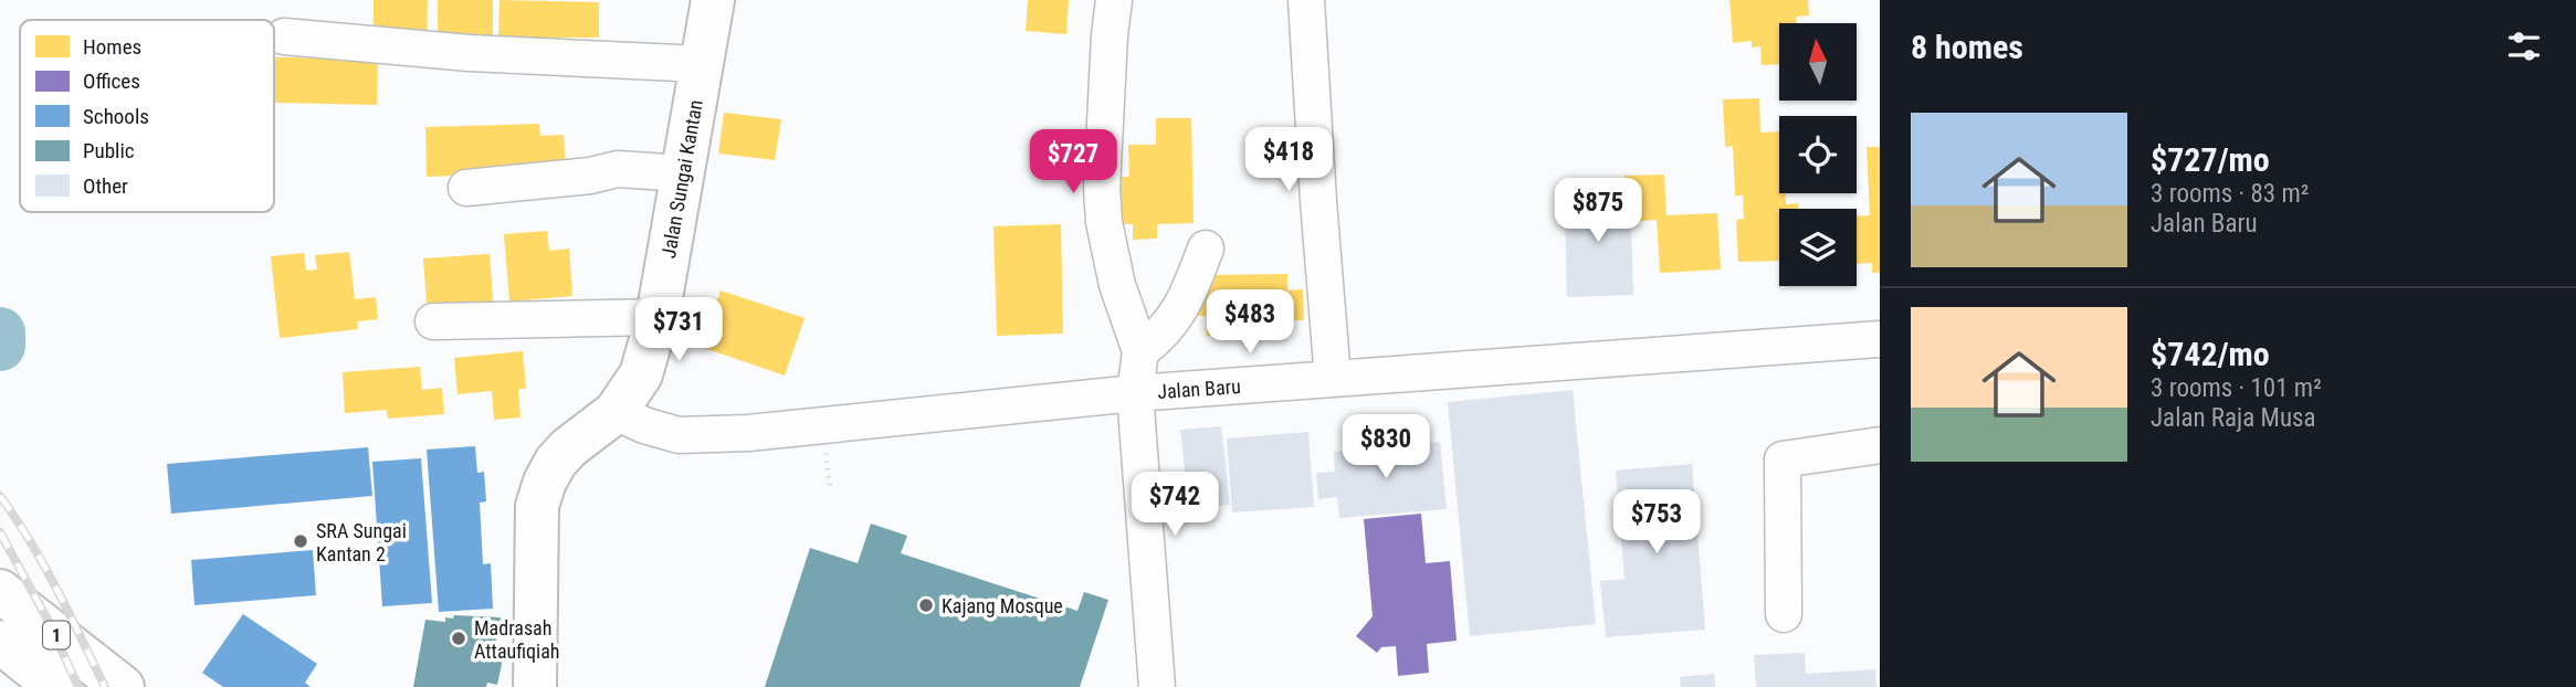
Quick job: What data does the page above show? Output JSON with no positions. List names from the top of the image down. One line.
{"streets":{"main road":["Jalan Sungai Kantan","1"],"street":["Jalan Baru"]},"crossings":[["Jalan Sungai Kantan","Jalan Baru"]],"places":["SRA Sungai Kantan 2","Kajang Mosque","Madrasah Attaufiqiah"],"legend":["Homes","Offices","Schools","Public","Other"],"north":"top","page":{"heading":"8 homes","list":[{"name":"$727/mo","note":"3 rooms · 83 m² · Jalan Baru"},{"name":"$742/mo","note":"3 rooms · 101 m² · Jalan Raja Musa"}],"price":["$418","$727","$875","$483","$731","$830","$742","$753"]}}
